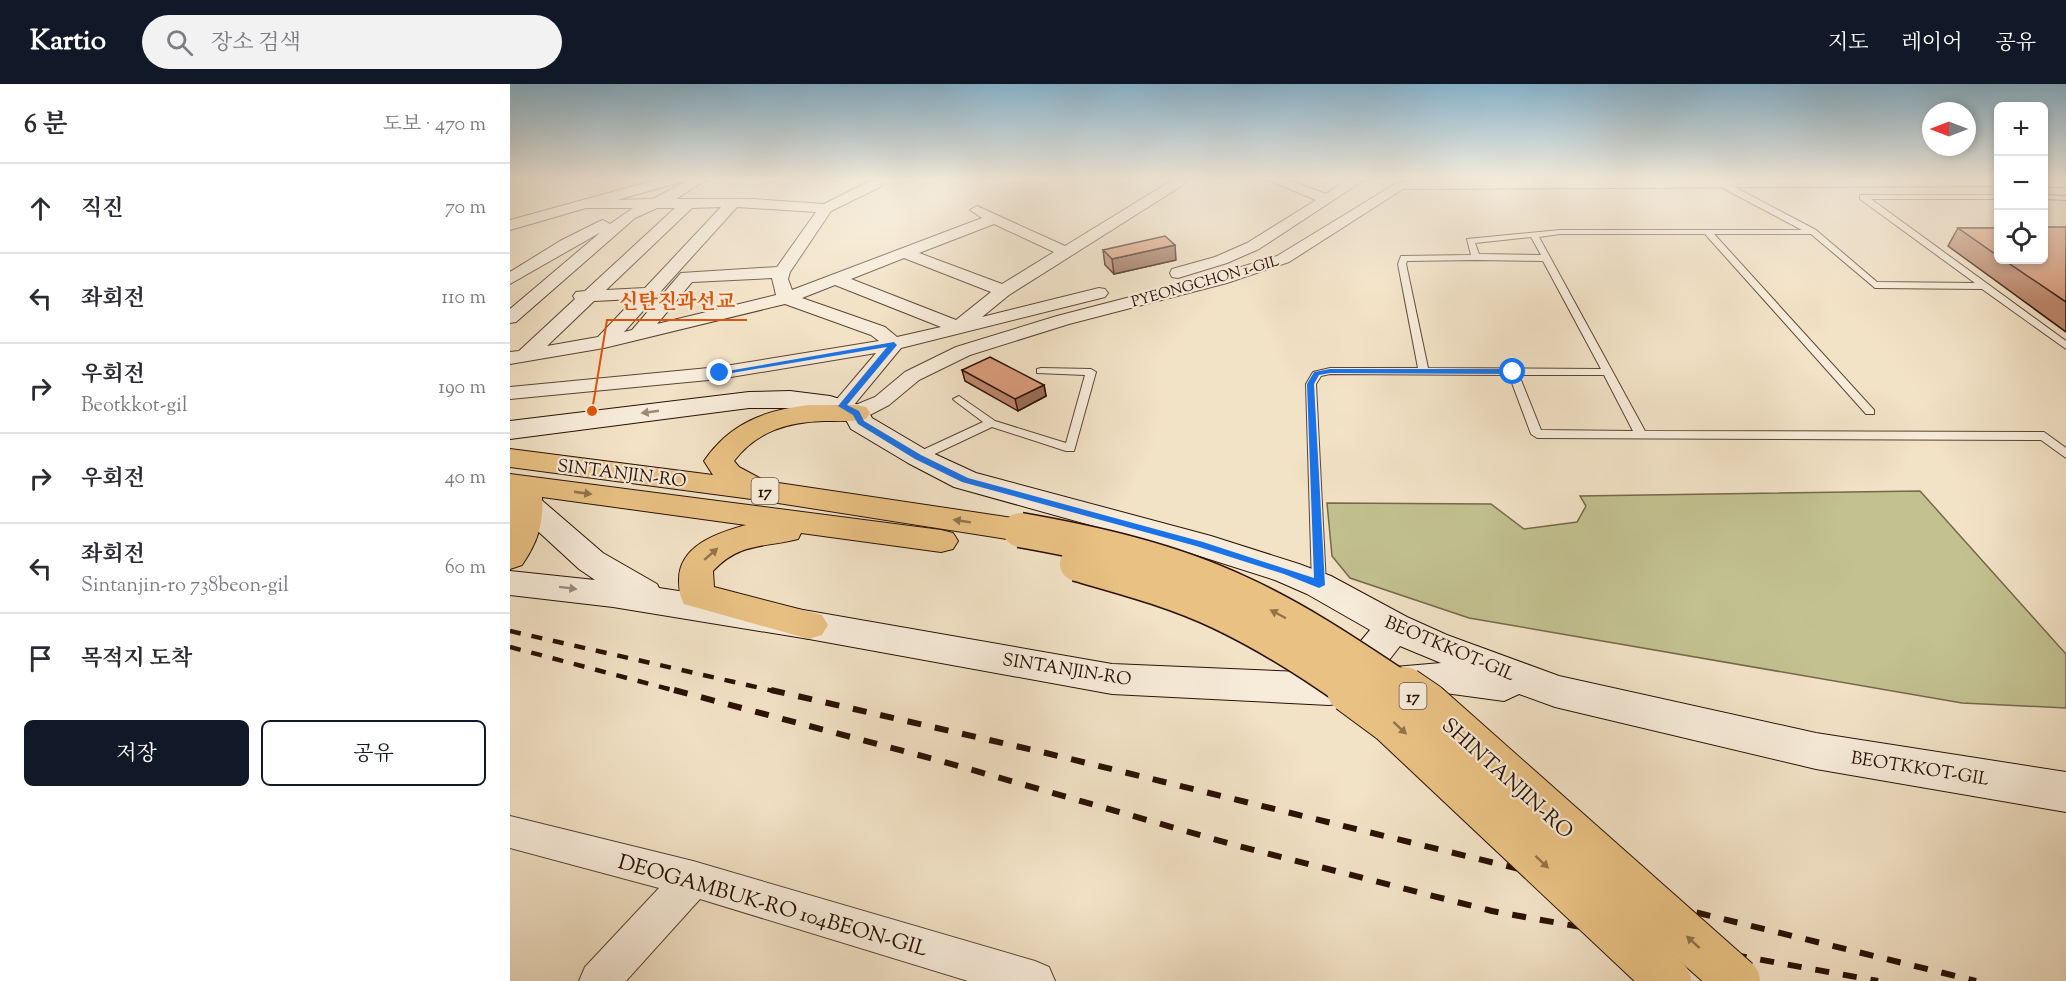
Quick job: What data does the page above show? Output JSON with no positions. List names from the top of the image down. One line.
{"streets":{"main road":["SINTANJIN-RO","17","SHINTANJIN-RO"],"street":["PYEONGCHON 1-GIL","BEOTKKOT-GIL","DEOGAMBUK-RO 104BEON-GIL"]},"crossings":[["PYEONGCHON 1-GIL","BEOTKKOT-GIL"],["SINTANJIN-RO","BEOTKKOT-GIL"],["SINTANJIN-RO","SHINTANJIN-RO"]],"places":["신탄진과선교"],"north":"left","page":{"header":"Kartio","search":"장소 검색","nav":["지도","레이어","공유"],"heading":["6 분","도보 · 470 m"],"map_buttons":["+","−"],"list":[["직진","70 m"],["좌회전","110 m"],["우회전","Beotkkot-gil","190 m"],["우회전","40 m"],["좌회전","Sintanjin-ro 738beon-gil","60 m"],"목적지 도착"],"buttons":["저장","공유"]}}
